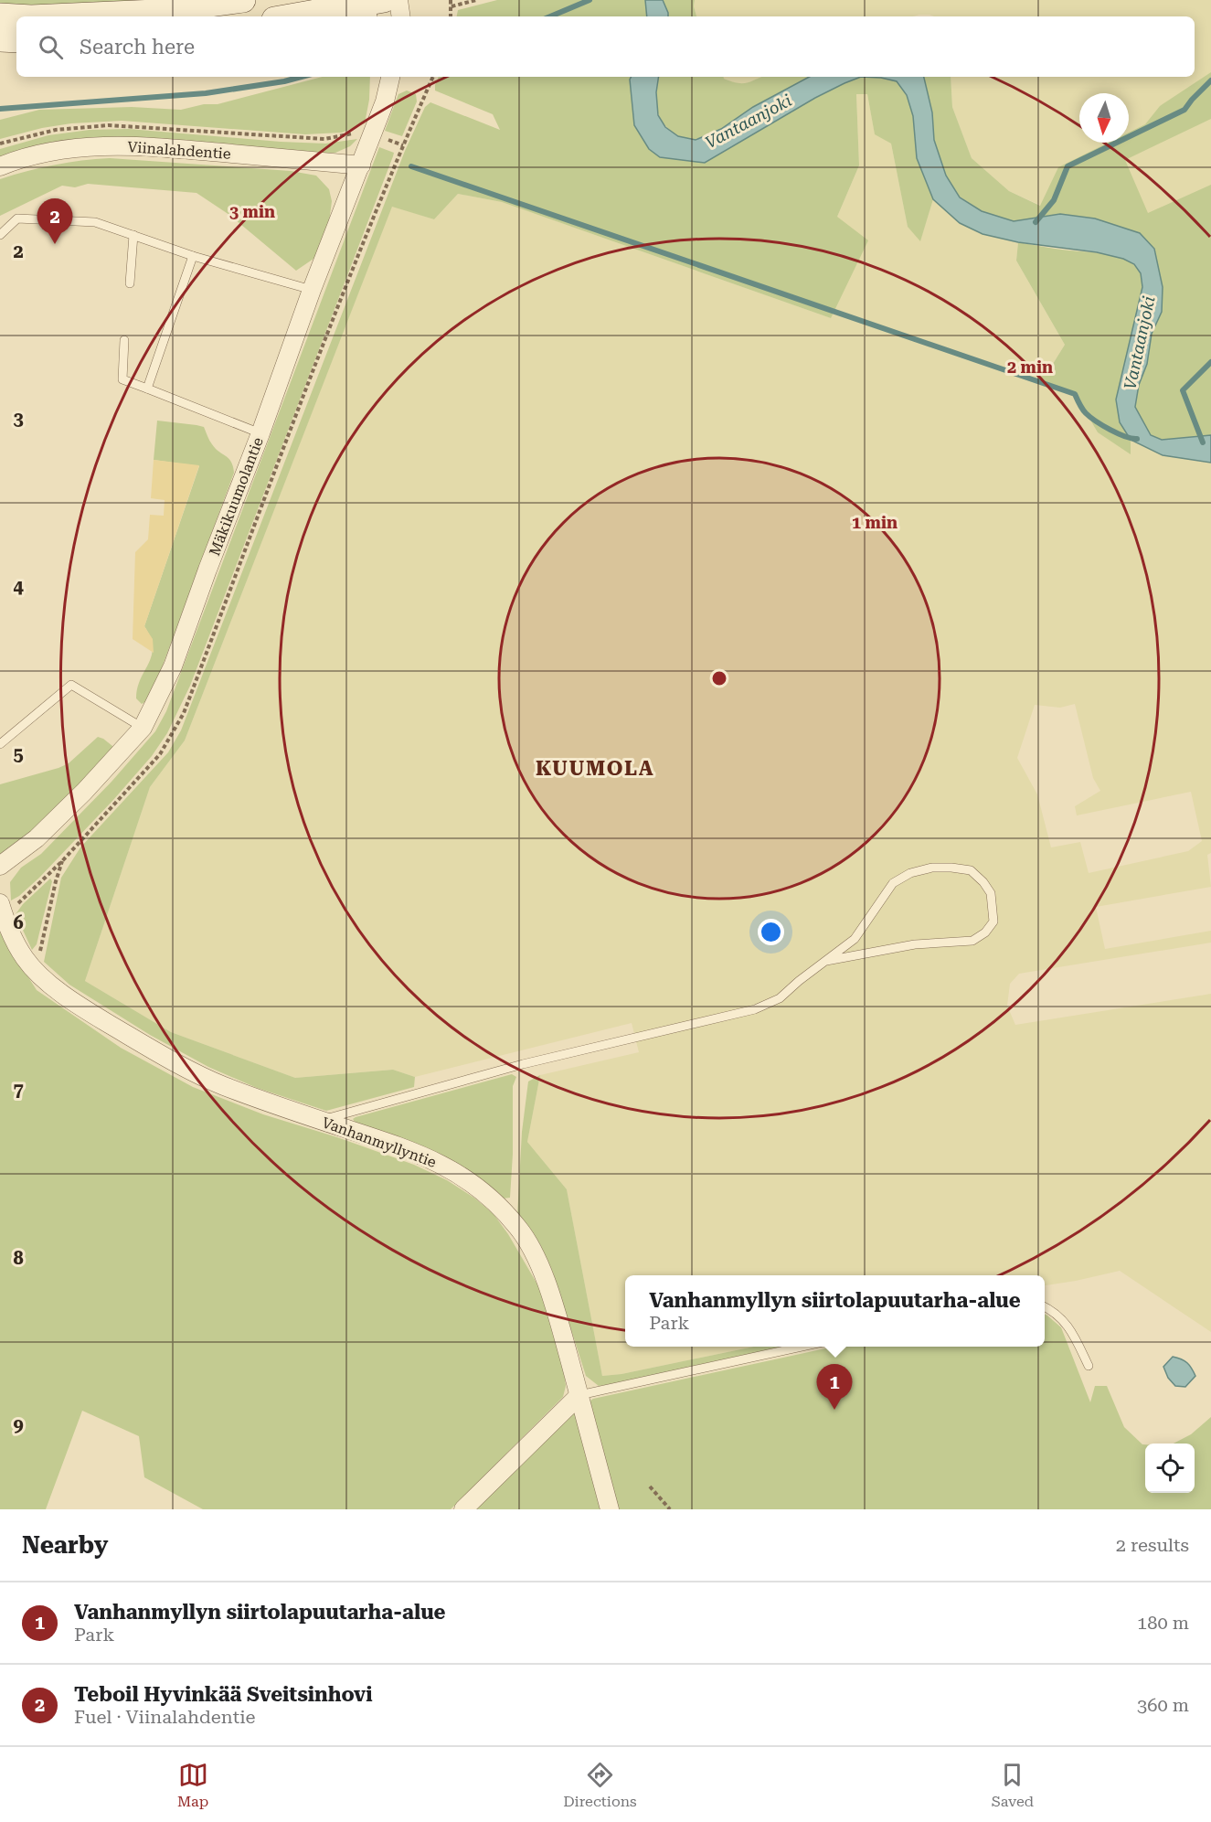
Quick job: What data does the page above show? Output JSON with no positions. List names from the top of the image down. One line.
{"streets":{"street":["Viinalahdentie","Mäkikuumolantie","Vanhanmyllyntie"]},"crossings":[["Viinalahdentie","Mäkikuumolantie"]],"districts":["KUUMOLA"],"water":["Vantaanjoki"],"north":"bottom","page":{"search":"Search here","pins":["2","1"],"popup":["Vanhanmyllyn siirtolapuutarha-alue","Park"],"heading":["Nearby","2 results"],"list":[{"mark":"1","name":"Vanhanmyllyn siirtolapuutarha-alue","note":"Park","value":"180 m"},{"mark":"2","name":"Teboil Hyvinkää Sveitsinhovi","note":"Fuel · Viinalahdentie","value":"360 m"}],"nav":["Map","Directions","Saved"]},"grid":{"rows":["2","3","4","5","6","7","8","9"]},"rings":["3 min","2 min","1 min"]}
